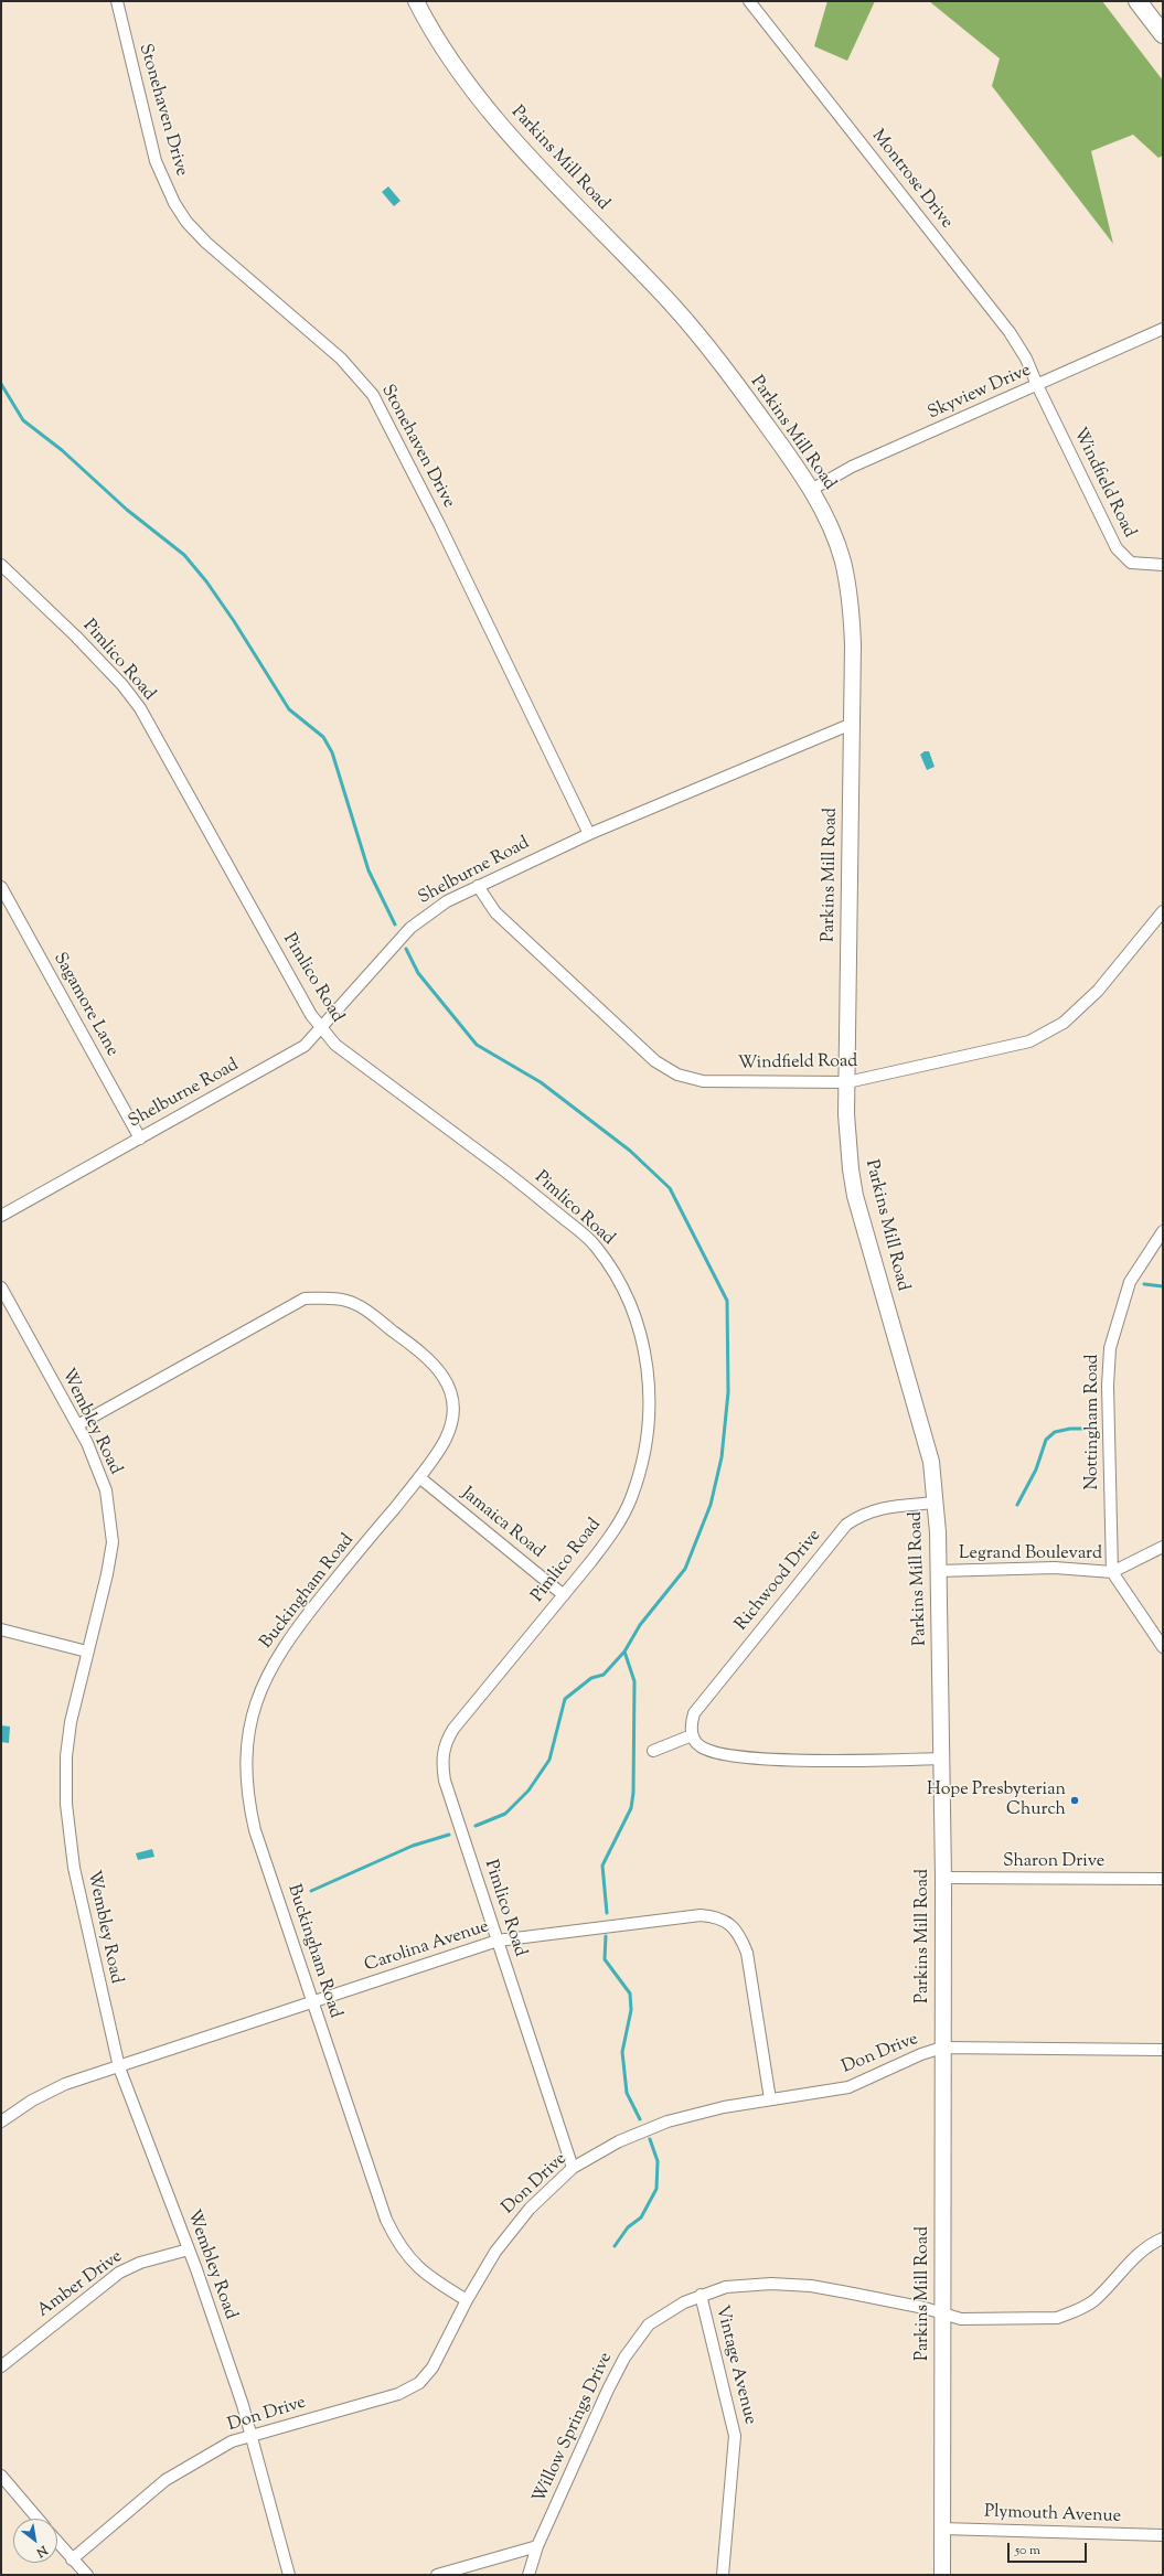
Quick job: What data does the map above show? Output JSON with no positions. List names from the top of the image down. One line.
{"streets":{"street":["Stonehaven Drive","Parkins Mill Road","Montrose Drive","Skyview Drive","Windfield Road","Pimlico Road","Shelburne Road","Sagamore Lane","Wembley Road","Nottingham Road","Jamaica Road","Legrand Boulevard","Richwood Drive","Buckingham Road","Sharon Drive","Carolina Avenue","Don Drive","Amber Drive","Vintage Avenue","Willow Springs Drive","Plymouth Avenue"]},"crossings":[["Stonehaven Drive","Shelburne Road"],["Parkins Mill Road","Skyview Drive"],["Parkins Mill Road","Windfield Road"],["Parkins Mill Road","Shelburne Road"],["Parkins Mill Road","Legrand Boulevard"],["Parkins Mill Road","Richwood Drive"],["Parkins Mill Road","Sharon Drive"],["Parkins Mill Road","Don Drive"],["Parkins Mill Road","Willow Springs Drive"],["Parkins Mill Road","Plymouth Avenue"],["Montrose Drive","Skyview Drive"],["Montrose Drive","Windfield Road"],["Skyview Drive","Windfield Road"],["Windfield Road","Shelburne Road"],["Pimlico Road","Shelburne Road"],["Pimlico Road","Jamaica Road"],["Pimlico Road","Carolina Avenue"],["Pimlico Road","Don Drive"],["Shelburne Road","Sagamore Lane"],["Wembley Road","Buckingham Road"],["Wembley Road","Carolina Avenue"],["Wembley Road","Don Drive"],["Wembley Road","Amber Drive"],["Nottingham Road","Legrand Boulevard"],["Jamaica Road","Buckingham Road"],["Buckingham Road","Carolina Avenue"],["Buckingham Road","Don Drive"],["Carolina Avenue","Don Drive"],["Vintage Avenue","Willow Springs Drive"]],"places":["Hope Presbyterian Church"],"scale_bar":"50 m","north":"bottom right"}
